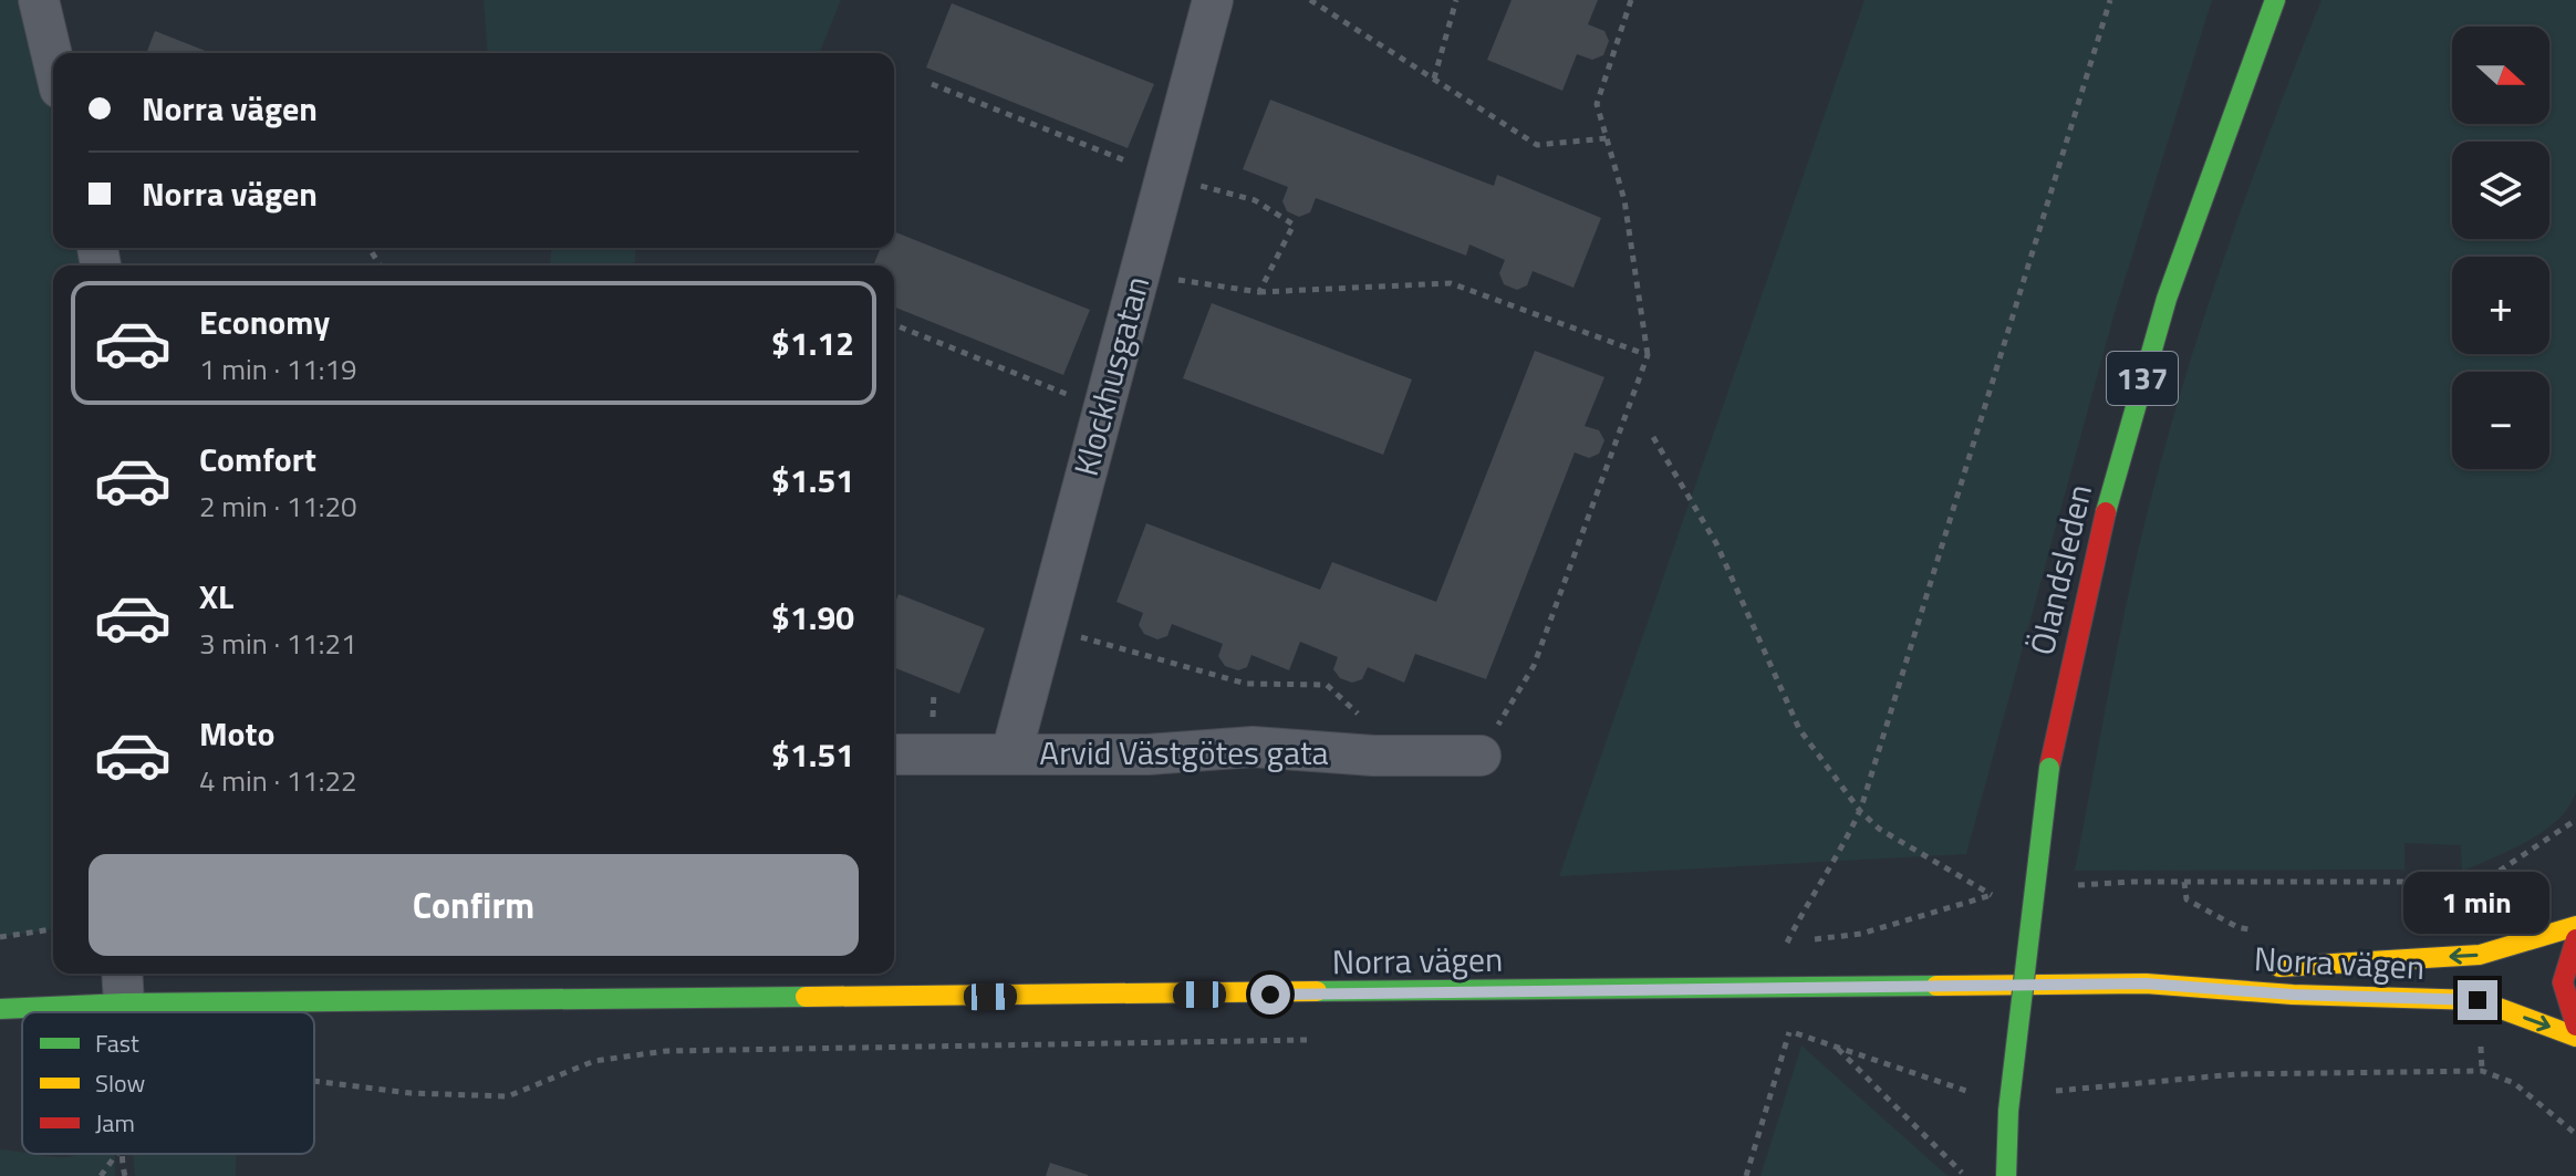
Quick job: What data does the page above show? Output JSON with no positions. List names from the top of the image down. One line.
{"streets":{"main road":["137","Ölandsleden","Norra vägen"],"street":["Klockhusgatan","Arvid Västgötes gata"]},"crossings":[["Klockhusgatan","Arvid Västgötes gata"]],"legend":["Fast","Slow","Jam"],"north":"right","page":{"map_buttons":["+","−"],"banner":["Norra vägen","Norra vägen"],"list":[{"name":"Economy","note":"1 min · 11:19","value":"$1.12"},{"name":"Comfort","note":"2 min · 11:20","value":"$1.51"},{"name":"XL","note":"3 min · 11:21","value":"$1.90"},{"name":"Moto","note":"4 min · 11:22","value":"$1.51"}],"buttons":"Confirm","bubble":"1 min"}}
